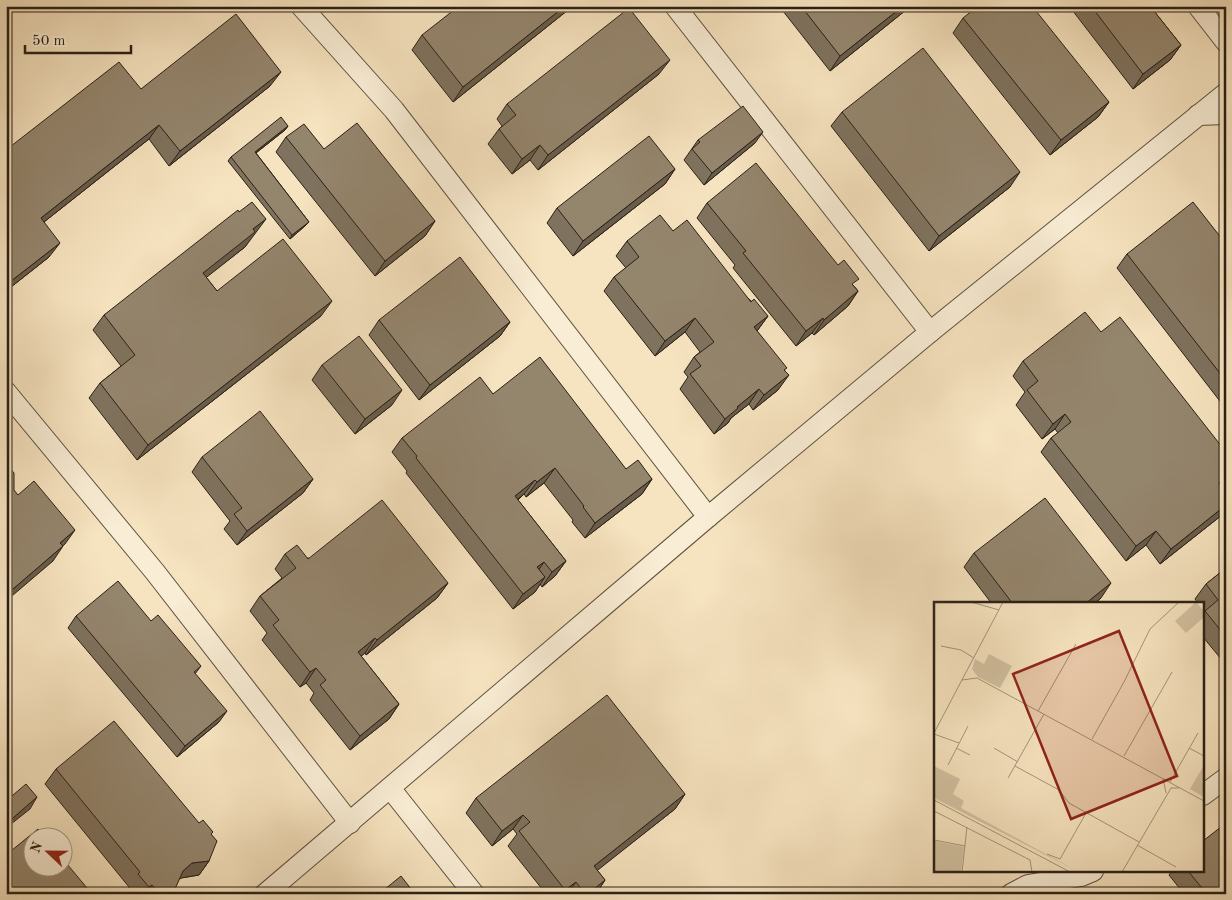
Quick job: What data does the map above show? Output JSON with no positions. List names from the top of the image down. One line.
{"scale_bar":"50 m","north":"left"}
